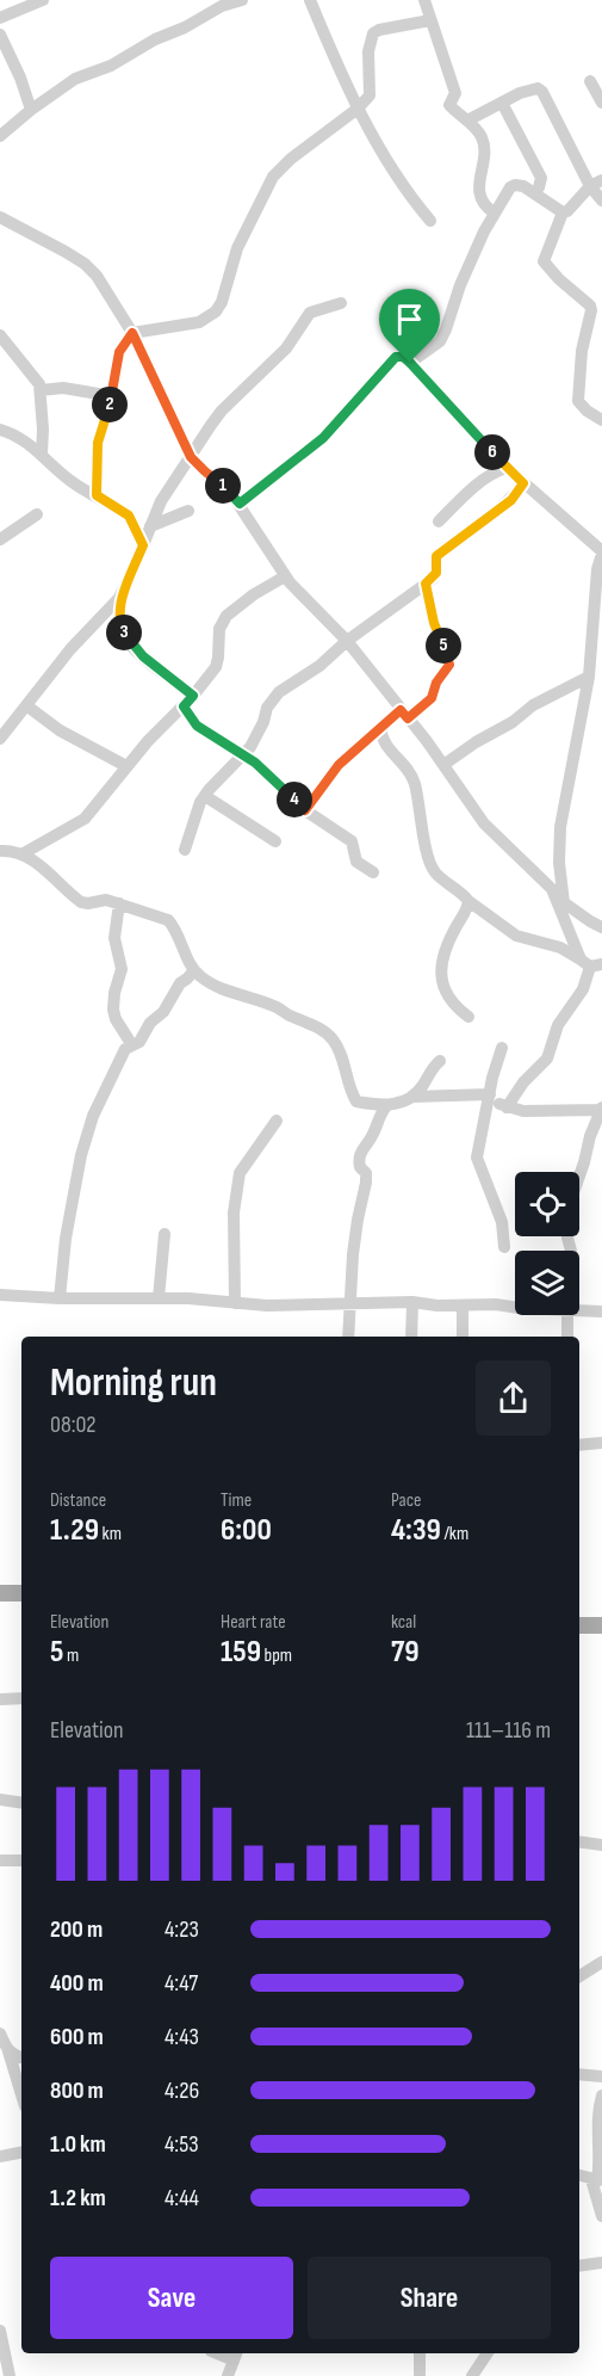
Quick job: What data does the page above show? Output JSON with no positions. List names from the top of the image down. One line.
{"page":{"pins":["2","6","1","3","5","4"],"heading":["Morning run","08:02"],"stats":[["Distance","1.29 km"],["Time","6:00"],["Pace","4:39 /km"],["Elevation","5 m"],["Heart rate","159 bpm"],["kcal","79"]],"chart":["Elevation","111–116 m"],"list":[{"name":"200 m","note":"4:23"},{"name":"400 m","note":"4:47"},{"name":"600 m","note":"4:43"},{"name":"800 m","note":"4:26"},{"name":"1.0 km","note":"4:53"},{"name":"1.2 km","note":"4:44"}],"buttons":["Save","Share"]}}
